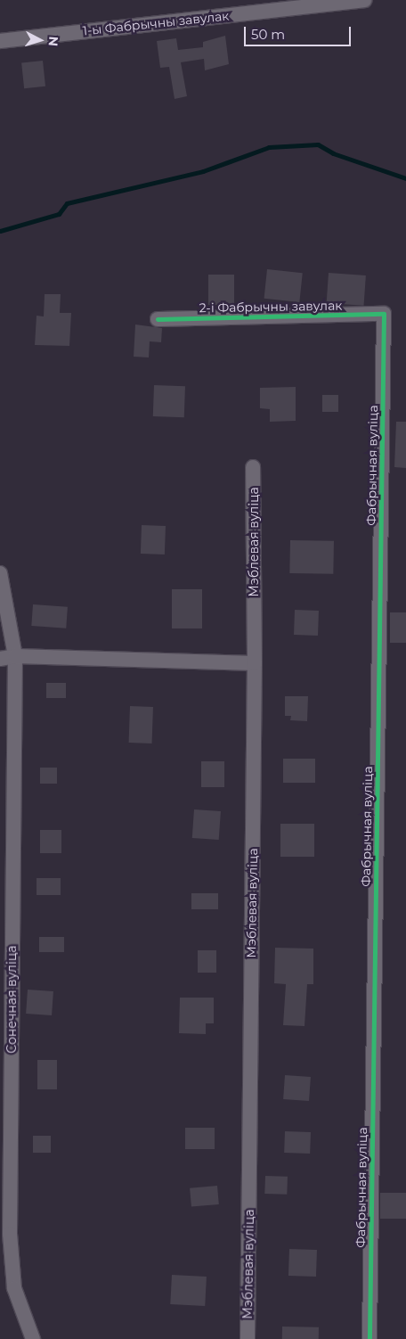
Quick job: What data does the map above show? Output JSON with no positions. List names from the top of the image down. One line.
{"streets":{"street":["1-ы Фабрычны завулак","2-і Фабрычны завулак","Фабрычная вуліца","Мэблевая вуліца","Сонечная вуліца"]},"crossings":[["2-і Фабрычны завулак","Фабрычная вуліца"]],"scale_bar":"50 m","north":"right"}
